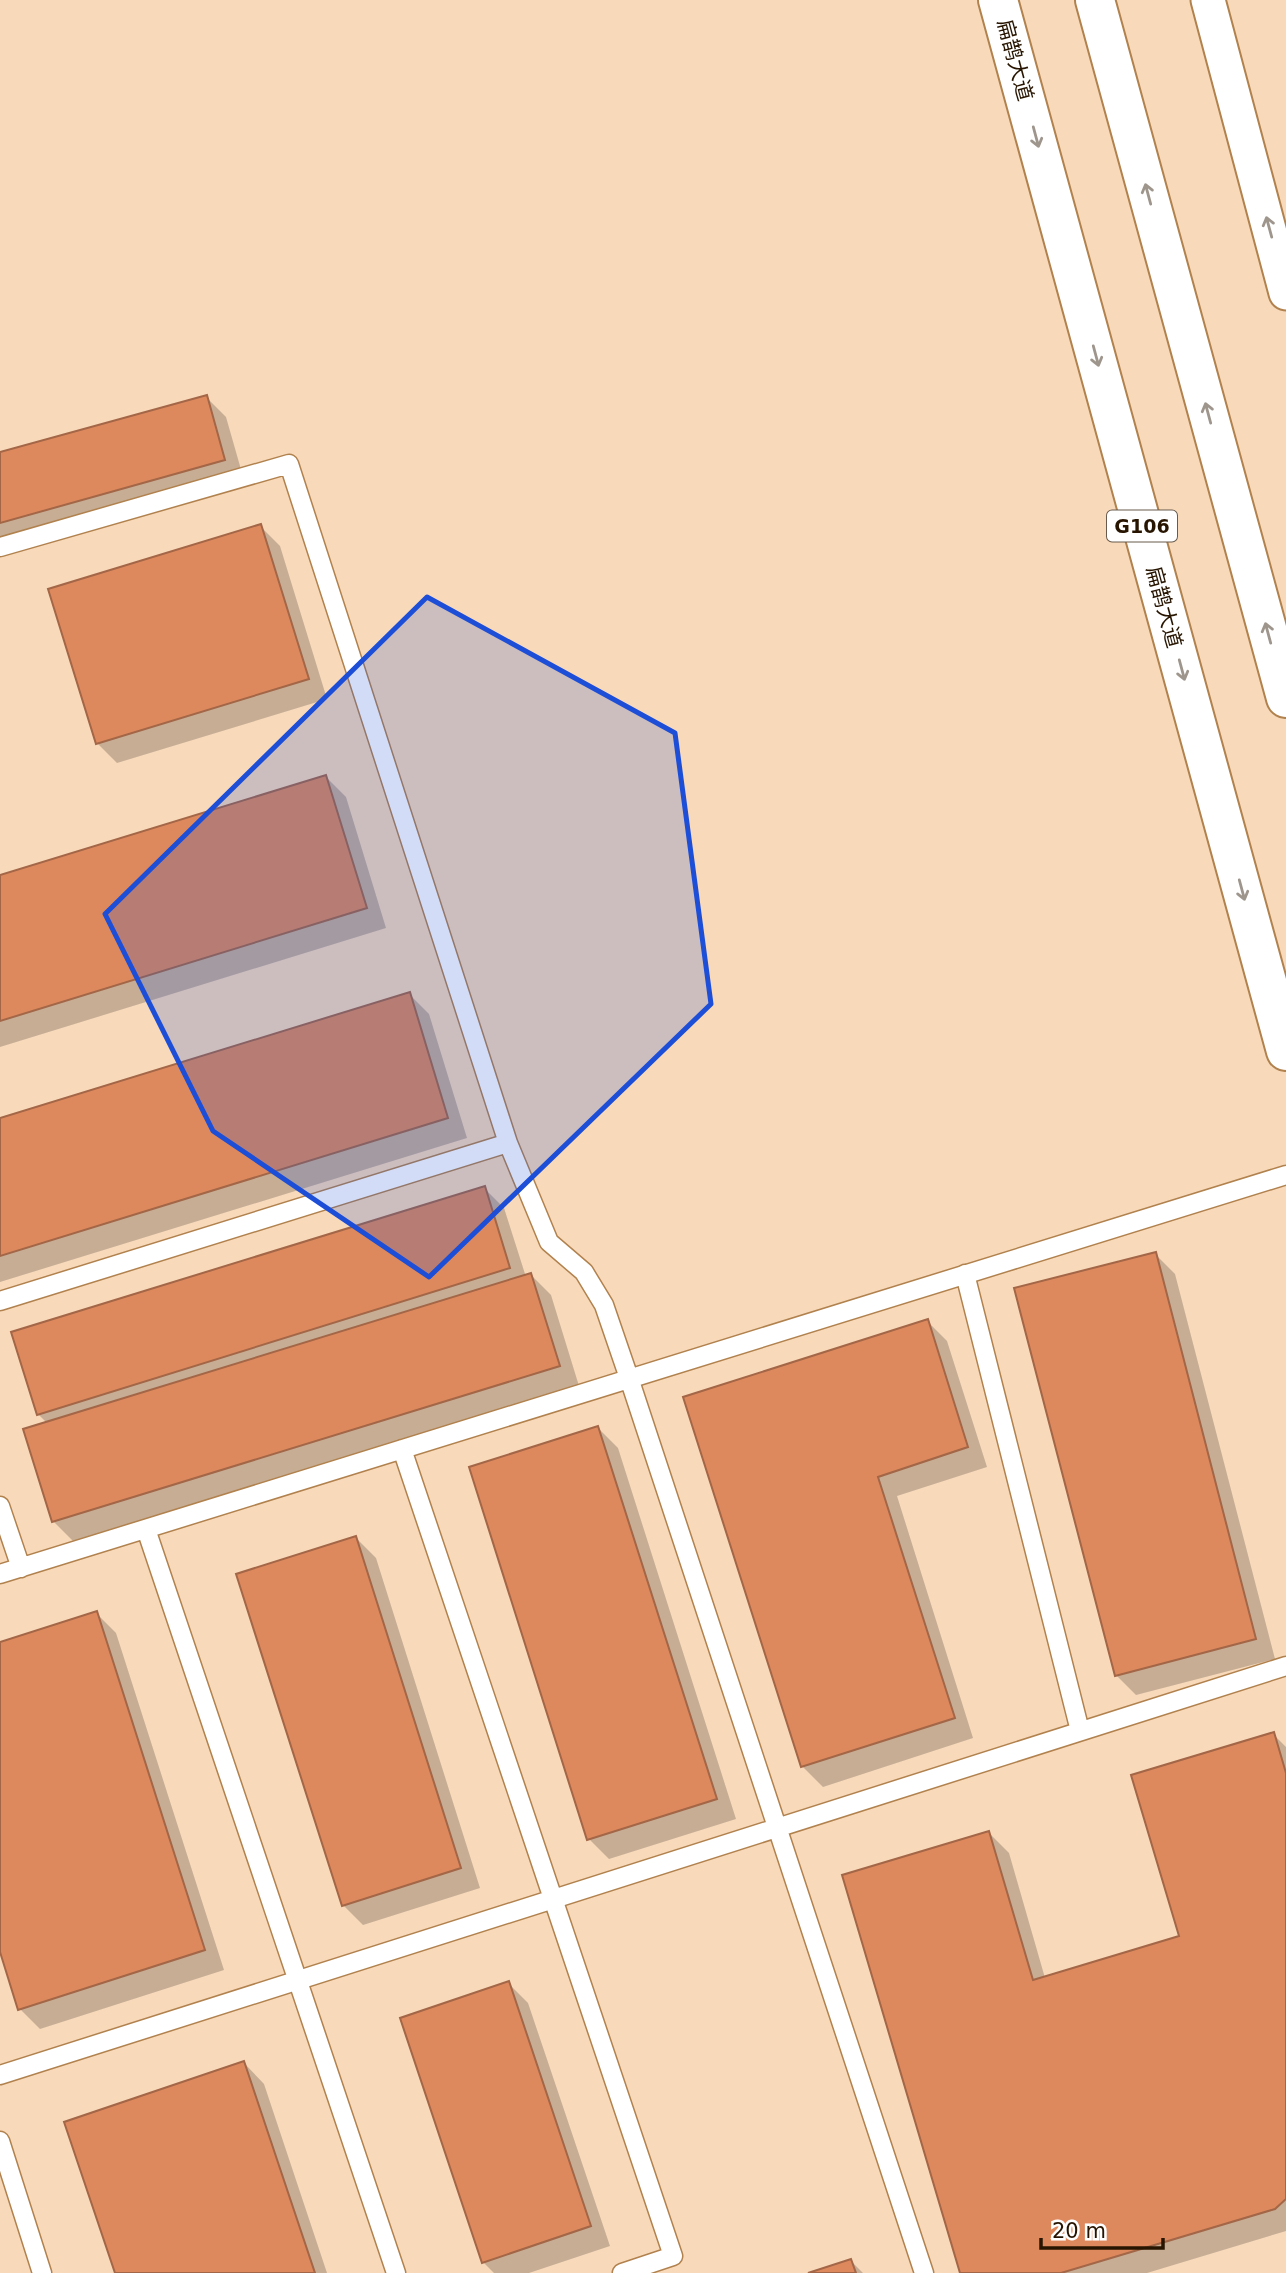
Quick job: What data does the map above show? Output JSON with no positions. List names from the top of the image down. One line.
{"streets":{"highway":["扁鹊大道","G106"]},"scale_bar":"20 m"}
